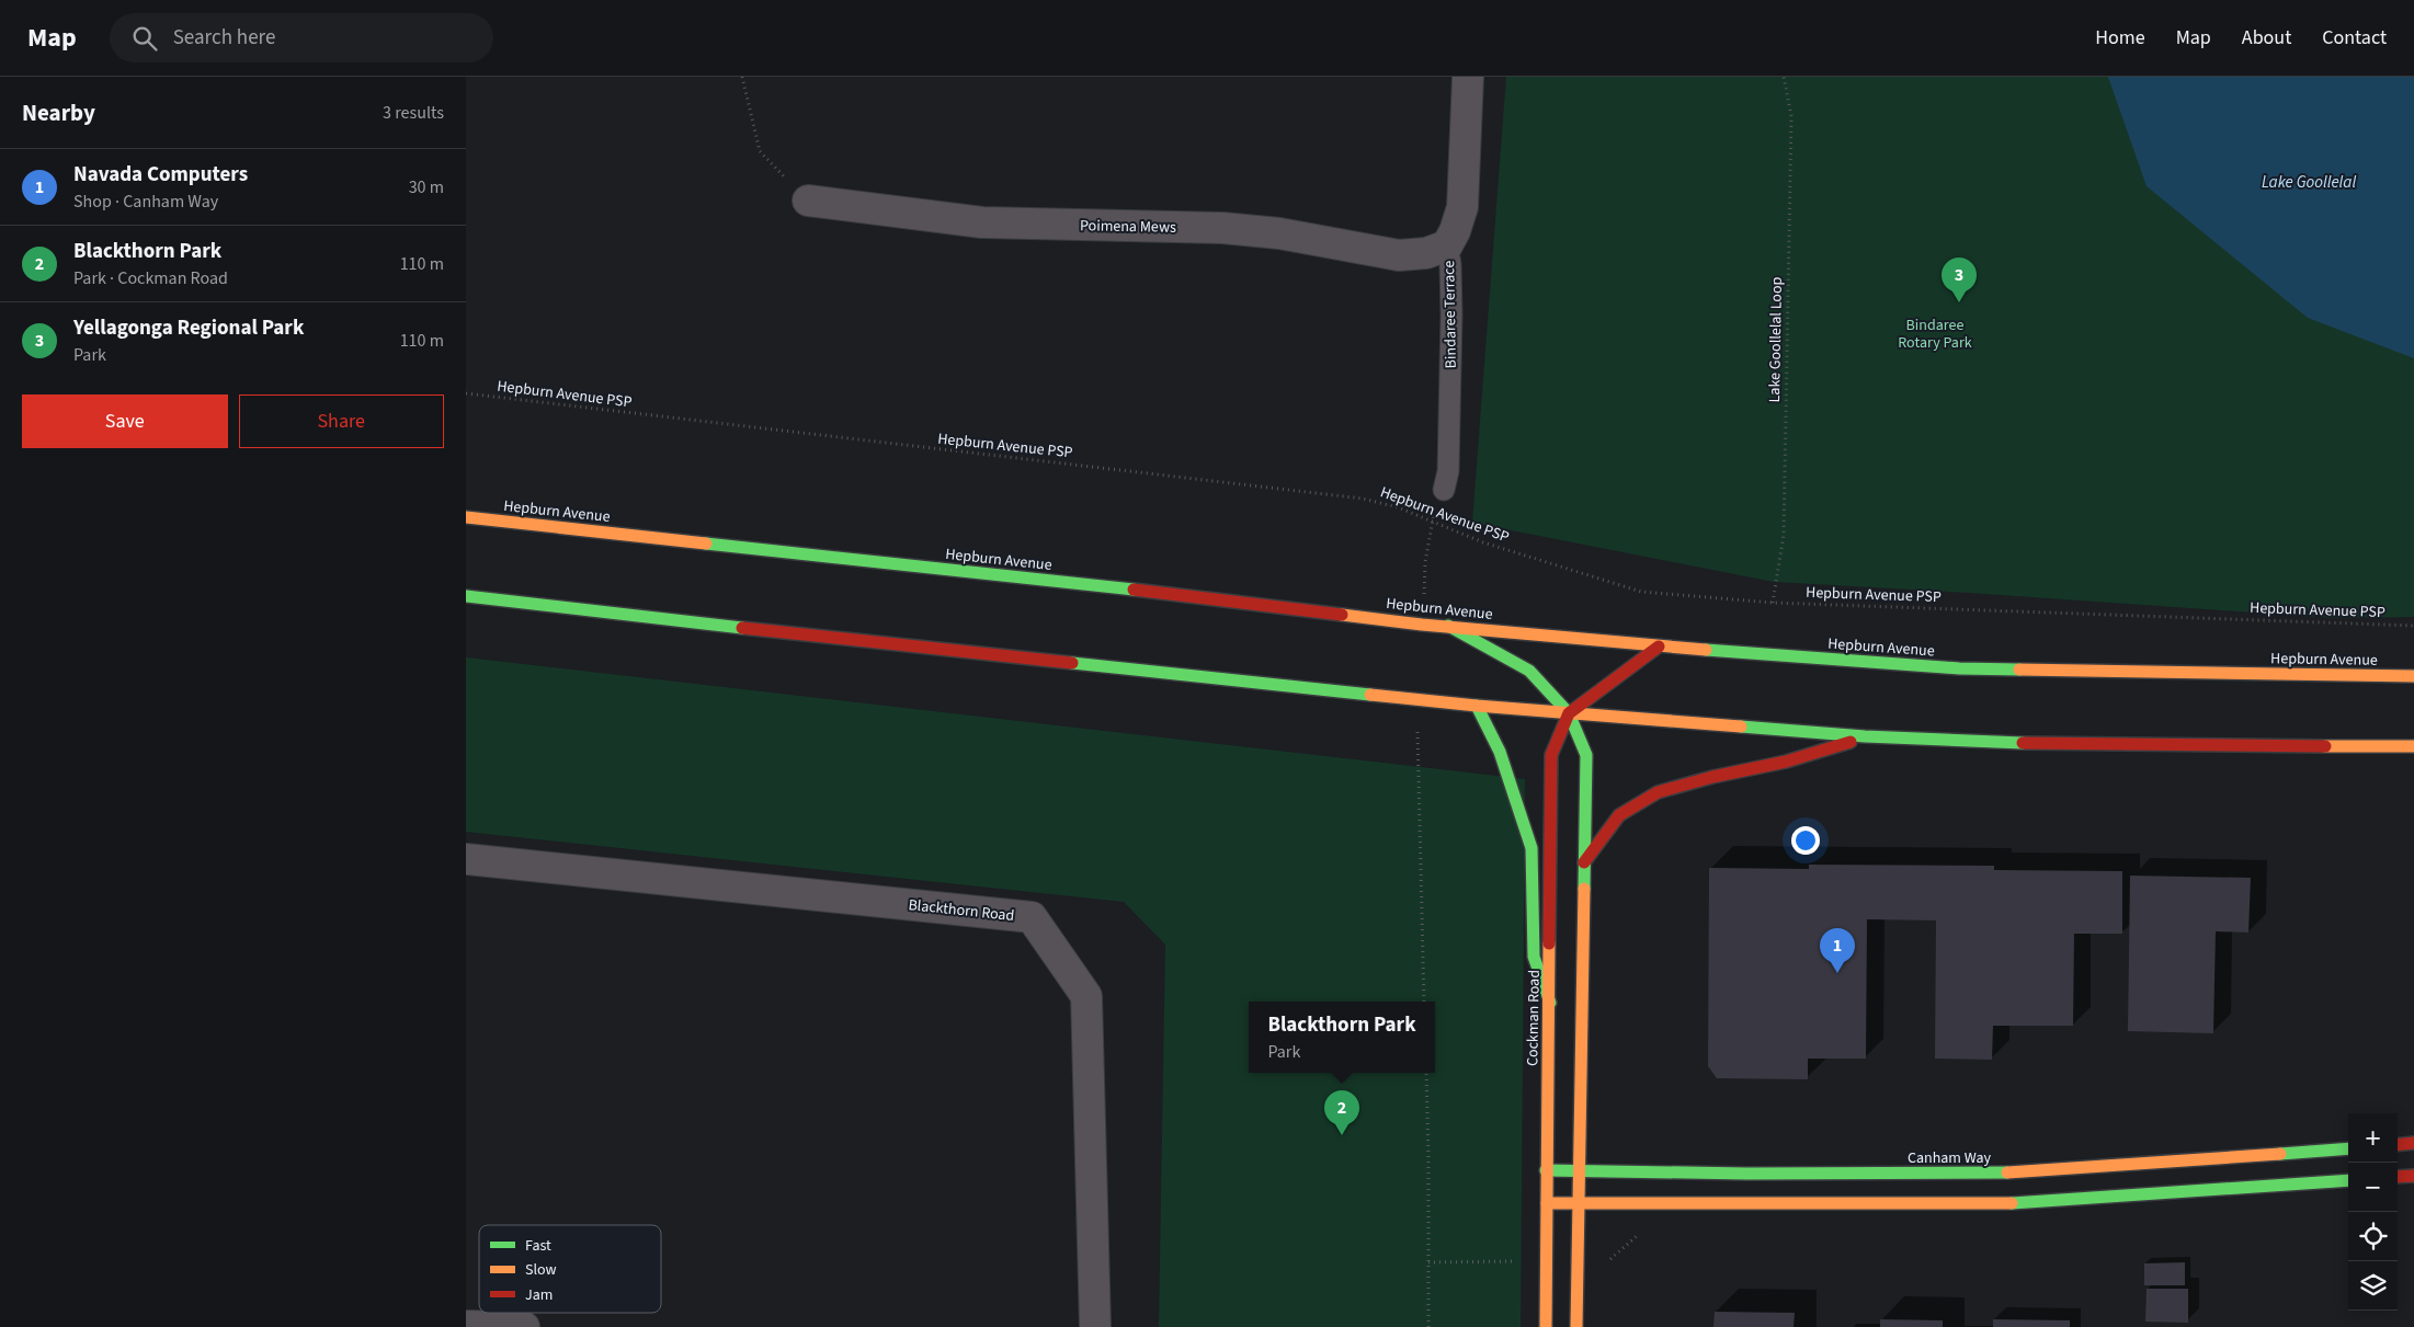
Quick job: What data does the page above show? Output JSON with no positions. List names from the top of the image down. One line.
{"streets":{"main road":["Hepburn Avenue","Cockman Road","Canham Way"],"street":["Poimena Mews","Bindaree Terrace","Blackthorn Road"],"path":["Lake Goollelal Loop","Hepburn Avenue PSP"]},"crossings":[["Poimena Mews","Bindaree Terrace"],["Lake Goollelal Loop","Hepburn Avenue PSP"],["Cockman Road","Canham Way"]],"water":["Lake Goollelal"],"parks":["Bindaree Rotary Park"],"legend":["Fast","Slow","Jam"],"page":{"header":"Map","search":"Search here","nav":["Home","Map","About","Contact"],"heading":["Nearby","3 results"],"list":[{"mark":"1","name":"Navada Computers","note":"Shop · Canham Way","value":"30 m"},{"mark":"2","name":"Blackthorn Park","note":"Park · Cockman Road","value":"110 m"},{"mark":"3","name":"Yellagonga Regional Park","note":"Park","value":"110 m"}],"pins":["3","1","2"],"buttons":["Save","Share"],"popup":["Blackthorn Park","Park"],"map_buttons":["+","−"]}}
